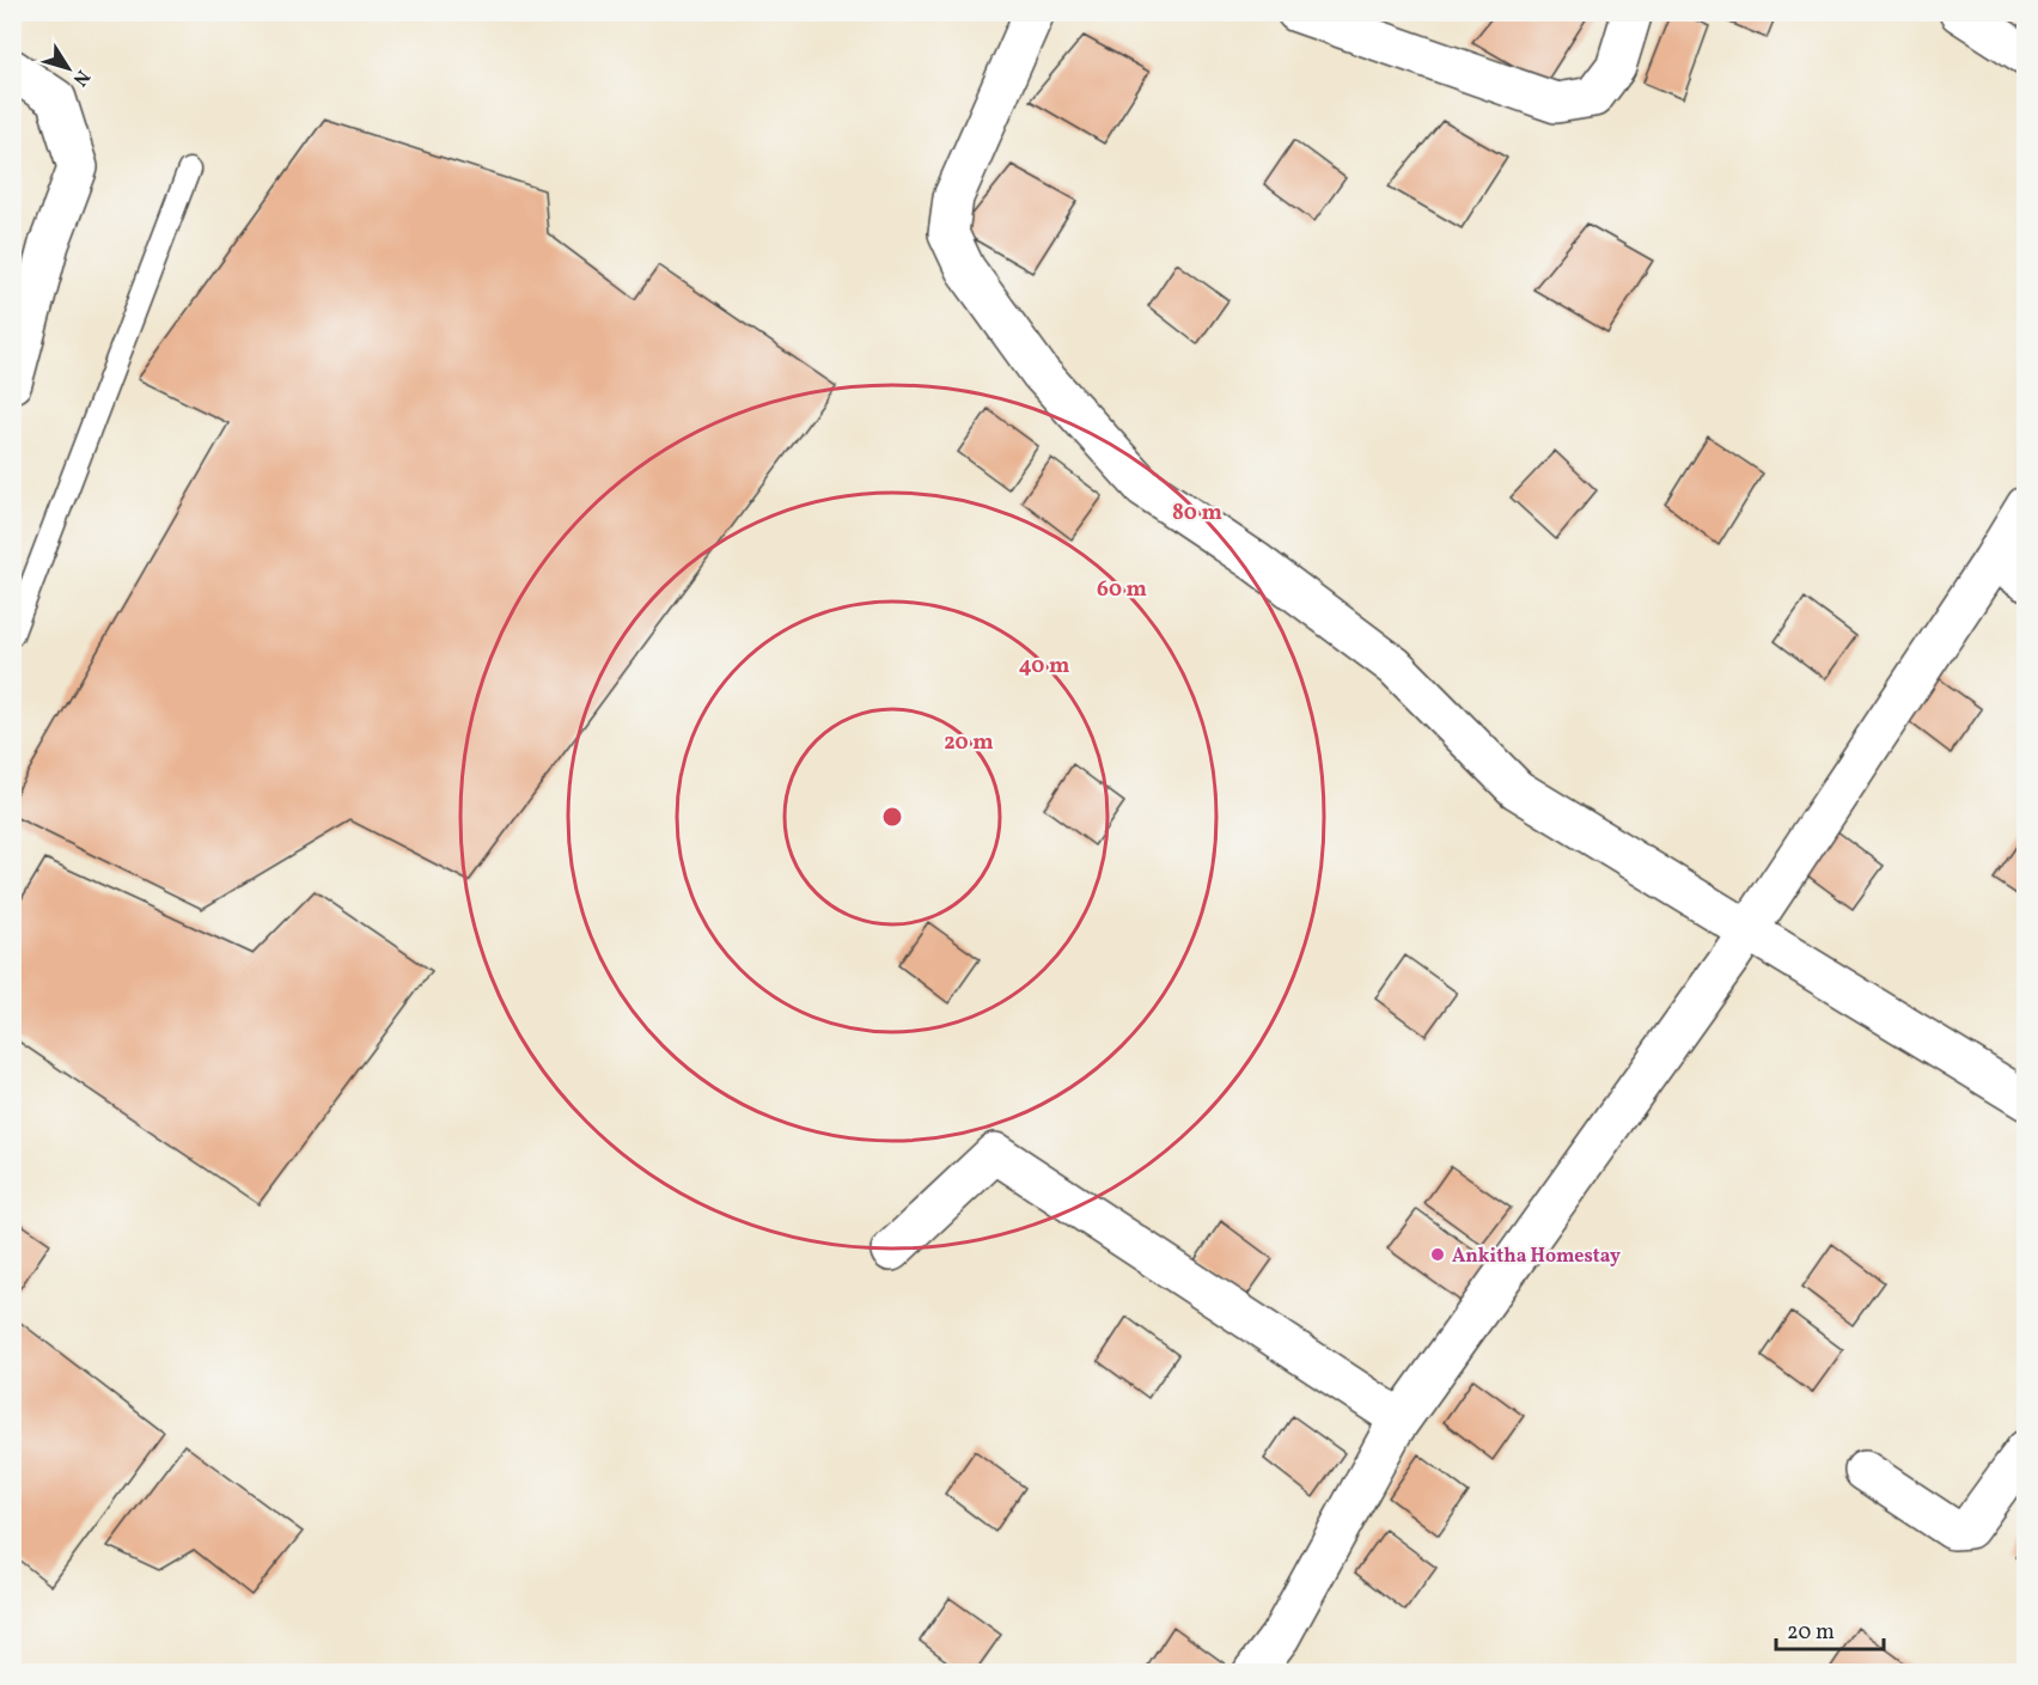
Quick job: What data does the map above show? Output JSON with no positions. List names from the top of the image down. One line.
{"places":["Ankitha Homestay"],"scale_bar":"20 m","north":"bottom right","rings":["80 m","60 m","40 m","20 m"]}
